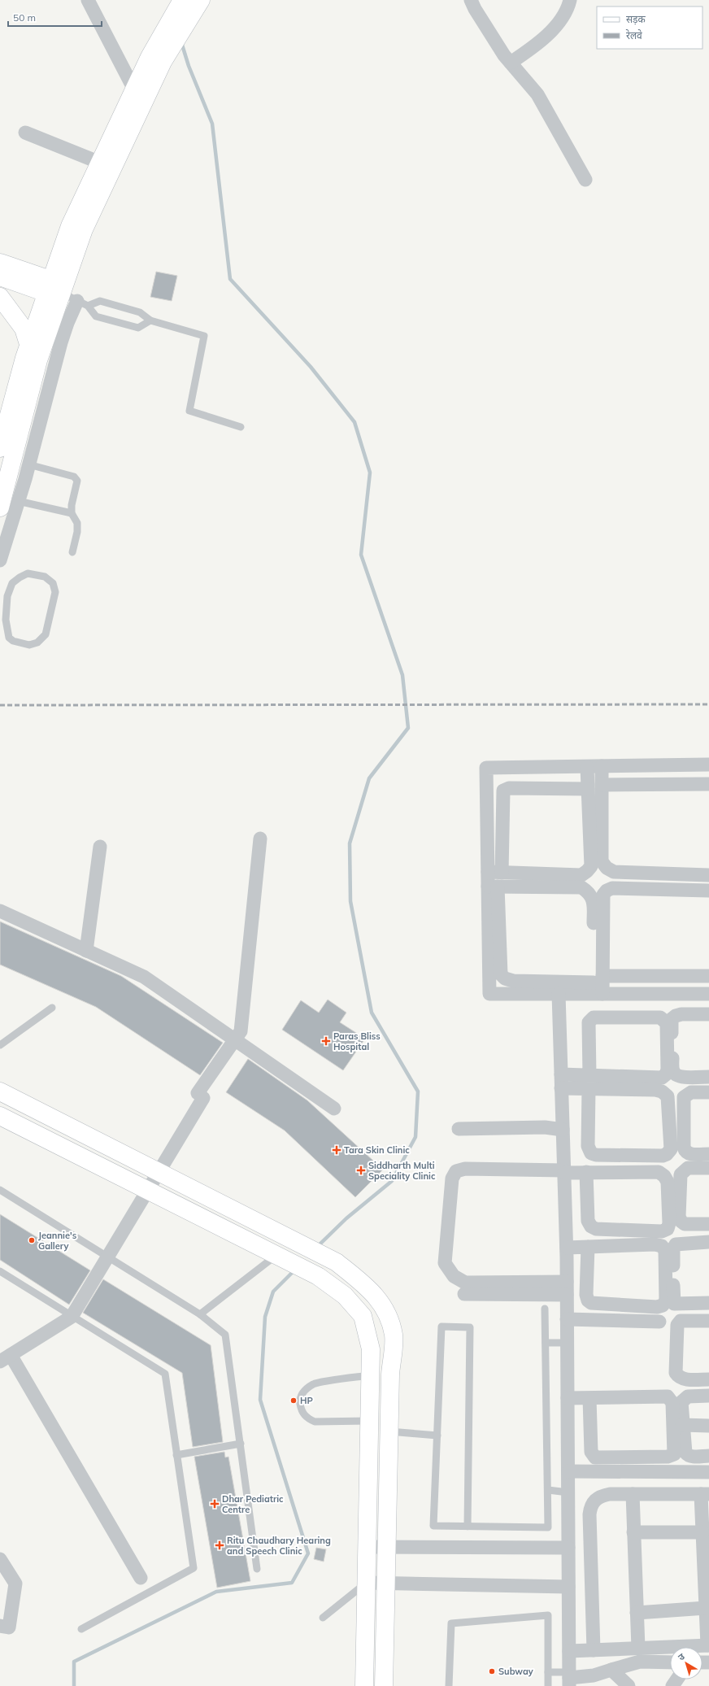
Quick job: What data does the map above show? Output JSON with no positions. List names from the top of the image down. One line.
{"places":{"health":["Paras Bliss Hospital","Tara Skin Clinic","Siddharth Multi Speciality Clinic","Dhar Pediatric Centre","Ritu Chaudhary Hearing and Speech Clinic"],"other":["Jeannie's Gallery","HP","Subway"]},"legend":["सड़क","रेलवे"],"scale_bar":"50 m","north":"top left"}
